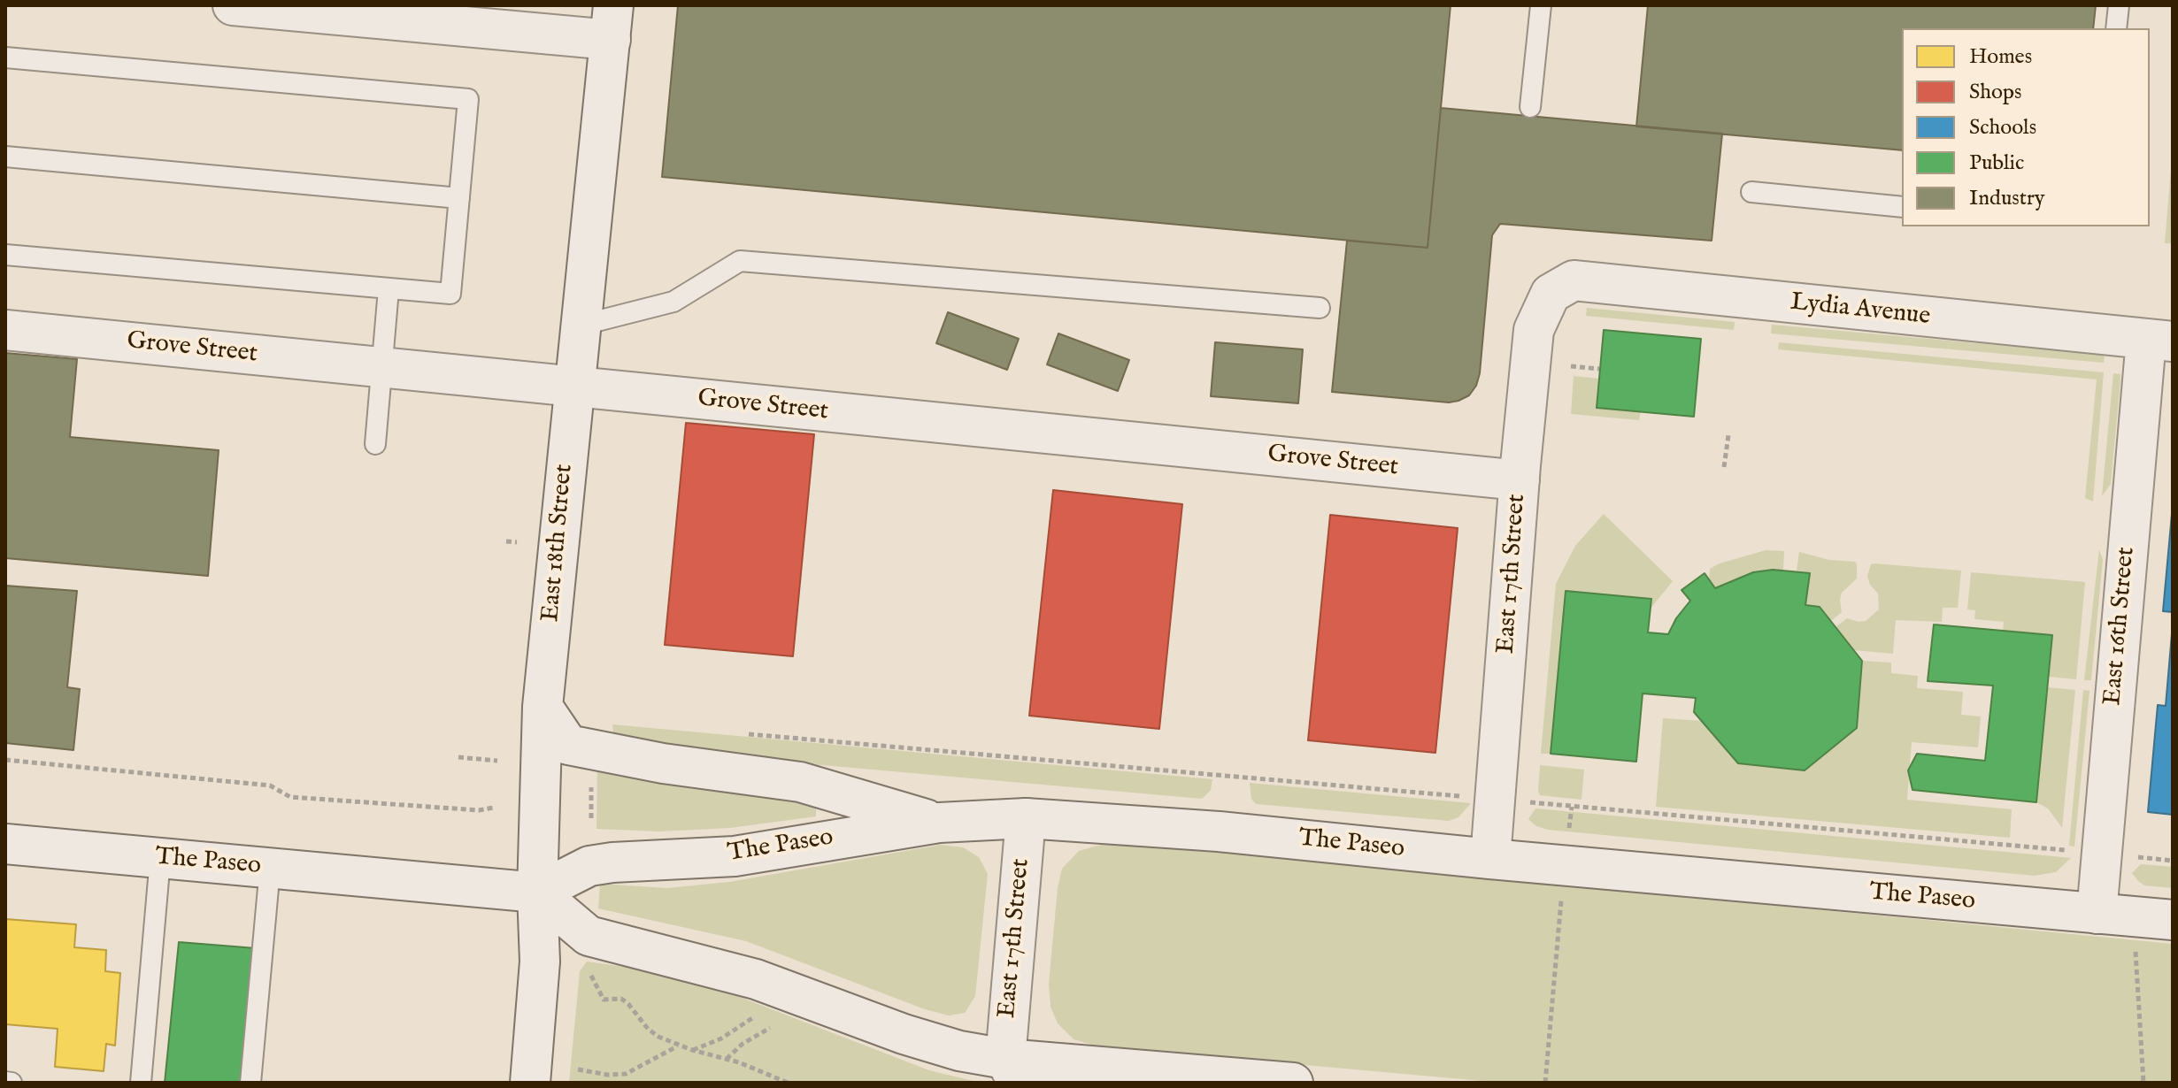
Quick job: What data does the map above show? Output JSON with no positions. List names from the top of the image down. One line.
{"streets":{"main road":["Lydia Avenue","Grove Street","East 18th Street","East 17th Street","East 16th Street","The Paseo"]},"crossings":[["Lydia Avenue","East 17th Street"],["Lydia Avenue","East 16th Street"],["Grove Street","East 18th Street"],["Grove Street","East 17th Street"],["East 18th Street","The Paseo"],["East 17th Street","The Paseo"],["East 16th Street","The Paseo"]],"legend":["Homes","Shops","Schools","Public","Industry"]}
